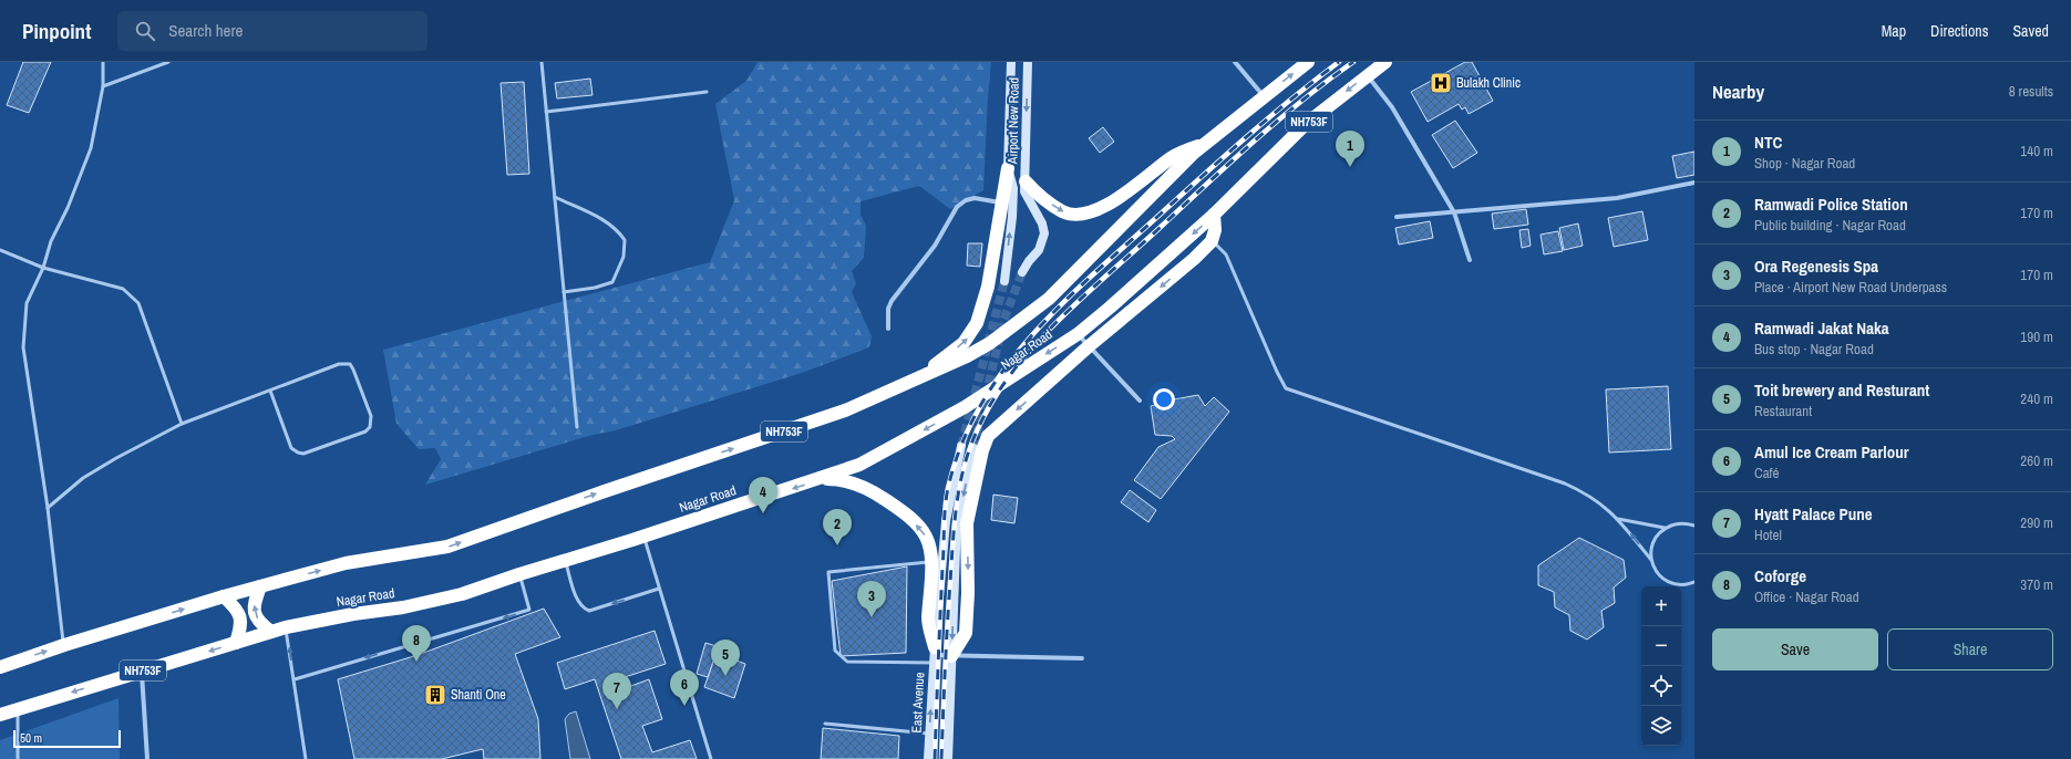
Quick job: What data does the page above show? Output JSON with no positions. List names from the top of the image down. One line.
{"streets":{"highway":["NH753F","Nagar Road"],"main road":["Airport New Road","East Avenue"]},"places":{"hospital":["Bulakh Clinic"],"building":["Shanti One"]},"scale_bar":"50 m","page":{"header":"Pinpoint","search":"Search here","nav":["Map","Directions","Saved"],"heading":["Nearby","8 results"],"list":[{"mark":"1","name":"NTC","note":"Shop · Nagar Road","value":"140 m"},{"mark":"2","name":"Ramwadi Police Station","note":"Public building · Nagar Road","value":"170 m"},{"mark":"3","name":"Ora Regenesis Spa","note":"Place · Airport New Road Underpass","value":"170 m"},{"mark":"4","name":"Ramwadi Jakat Naka","note":"Bus stop · Nagar Road","value":"190 m"},{"mark":"5","name":"Toit brewery and Resturant","note":"Restaurant","value":"240 m"},{"mark":"6","name":"Amul Ice Cream Parlour","note":"Café","value":"260 m"},{"mark":"7","name":"Hyatt Palace Pune","note":"Hotel","value":"290 m"},{"mark":"8","name":"Coforge","note":"Office · Nagar Road","value":"370 m"}],"pins":["1","4","2","3","8","5","6","7"],"map_buttons":["+","−"],"buttons":["Save","Share"],"scale":"50 m"}}
